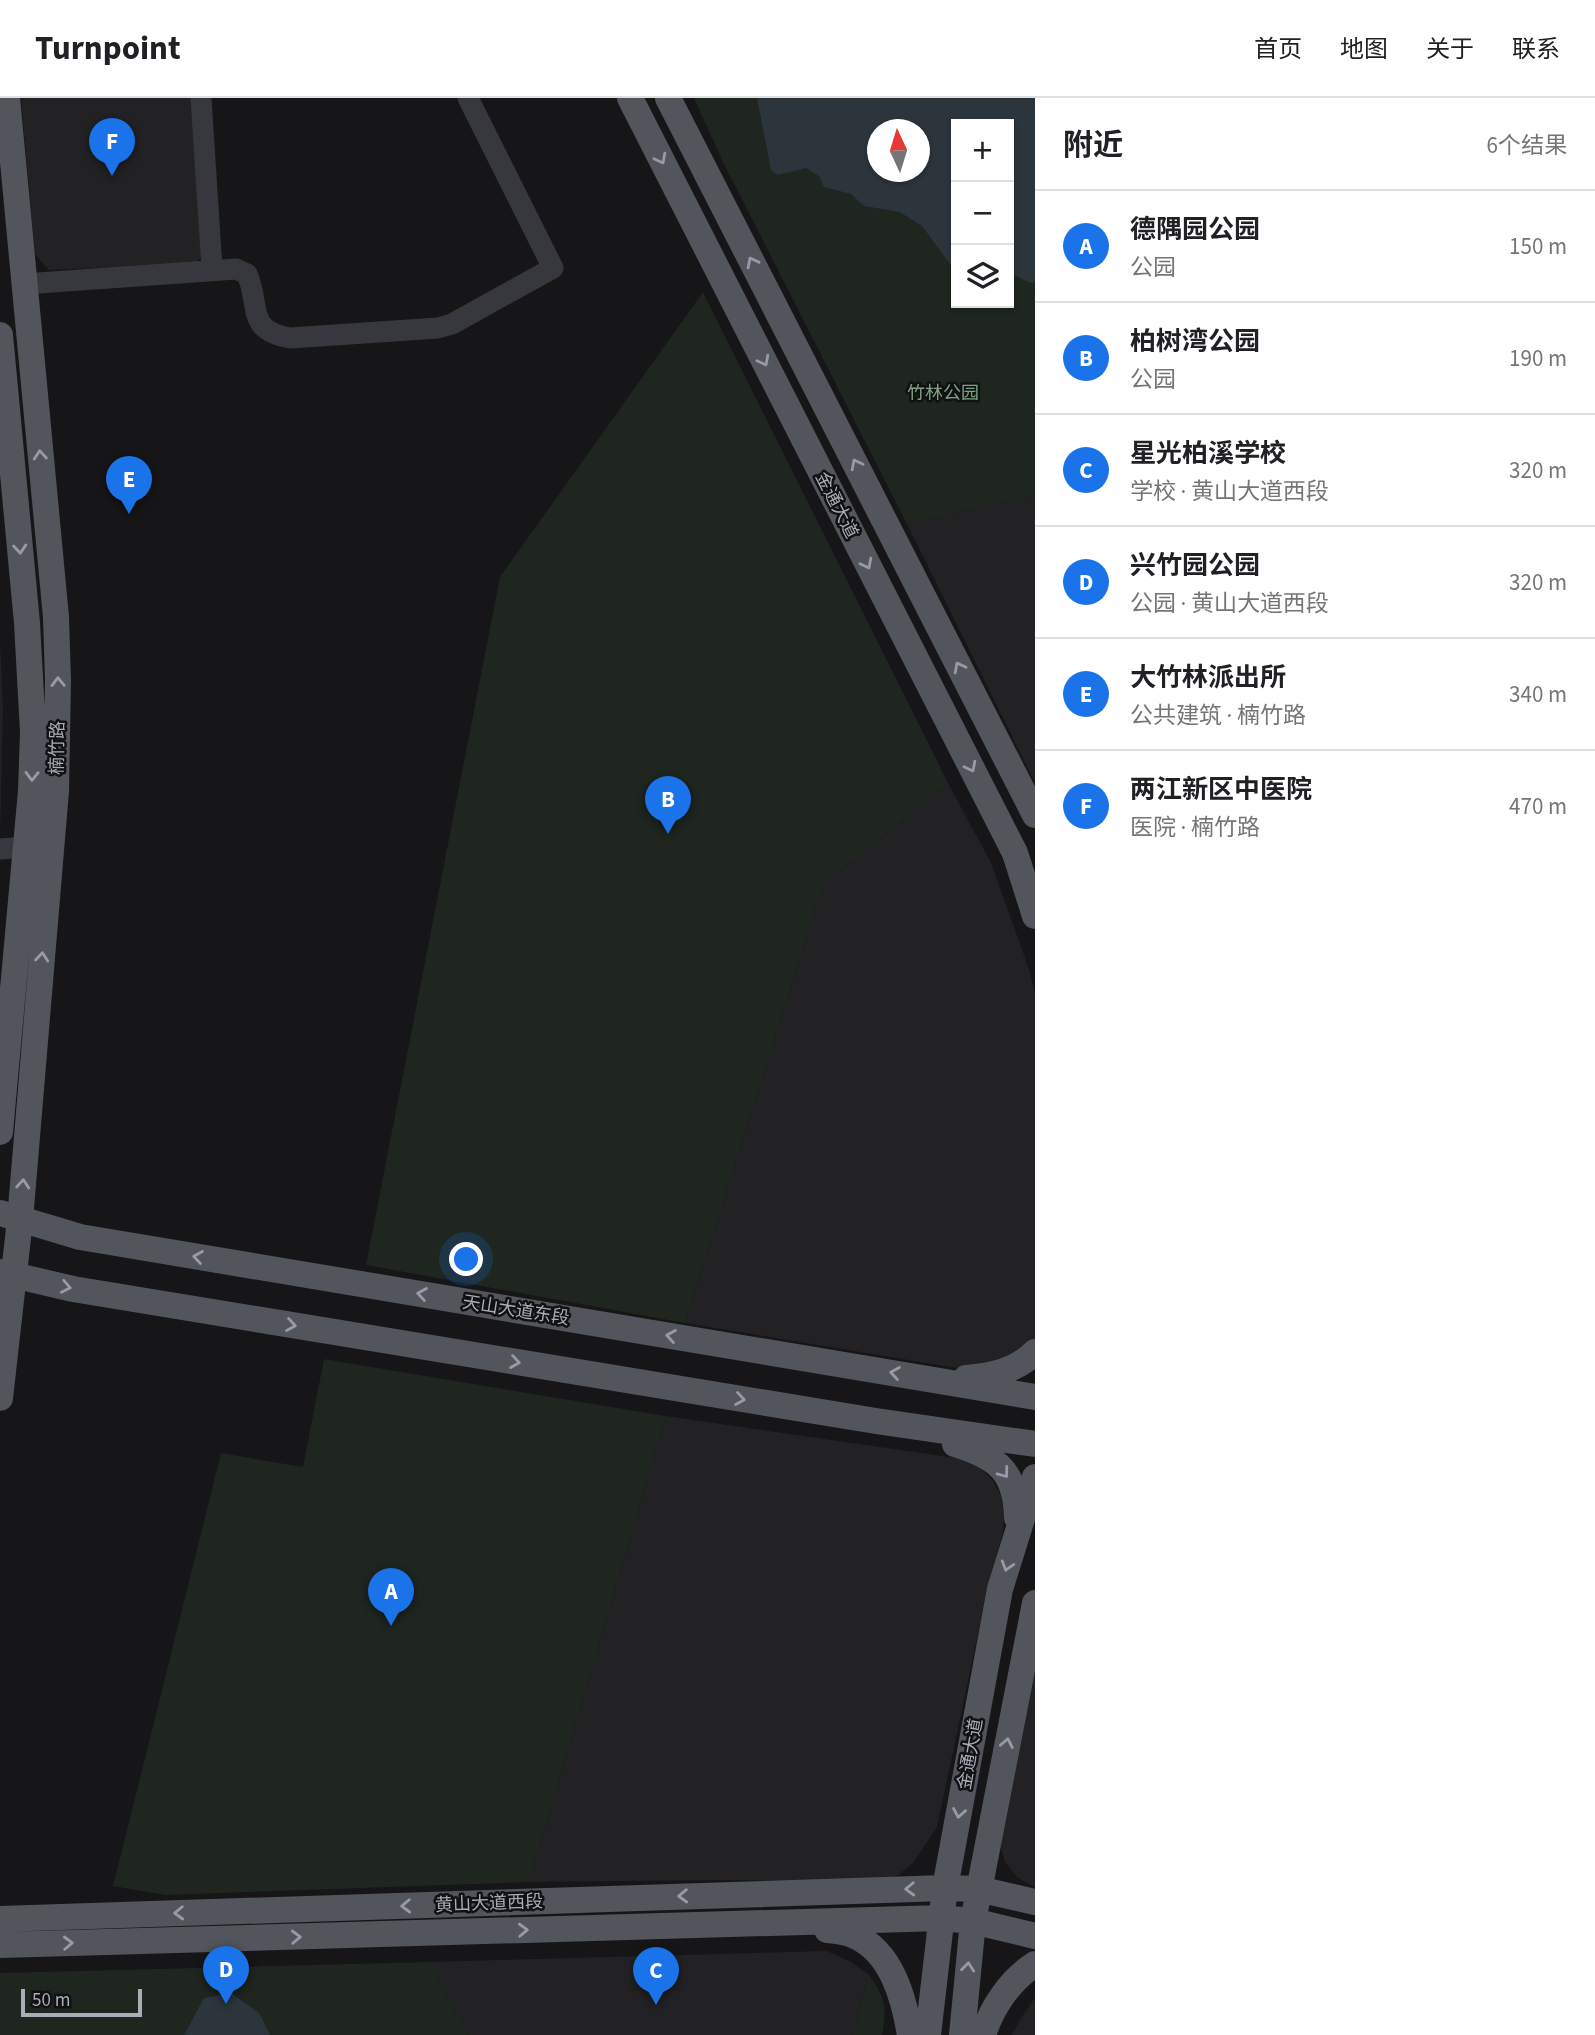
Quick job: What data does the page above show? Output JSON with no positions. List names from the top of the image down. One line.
{"streets":{"main road":["金通大道","楠竹路","天山大道东段","黄山大道西段"]},"crossings":[["金通大道","黄山大道西段"],["楠竹路","天山大道东段"]],"parks":["竹林公园"],"scale_bar":"50 m","north":"top","page":{"header":"Turnpoint","nav":["首页","地图","关于","联系"],"heading":["附近","6个结果"],"pins":["F","E","B","A","D","C"],"map_buttons":["+","−"],"list":[{"mark":"A","name":"德隅园公园","note":"公园","value":"150 m"},{"mark":"B","name":"柏树湾公园","note":"公园","value":"190 m"},{"mark":"C","name":"星光柏溪学校","note":"学校 · 黄山大道西段","value":"320 m"},{"mark":"D","name":"兴竹园公园","note":"公园 · 黄山大道西段","value":"320 m"},{"mark":"E","name":"大竹林派出所","note":"公共建筑 · 楠竹路","value":"340 m"},{"mark":"F","name":"两江新区中医院","note":"医院 · 楠竹路","value":"470 m"}],"scale":"50 m"}}
